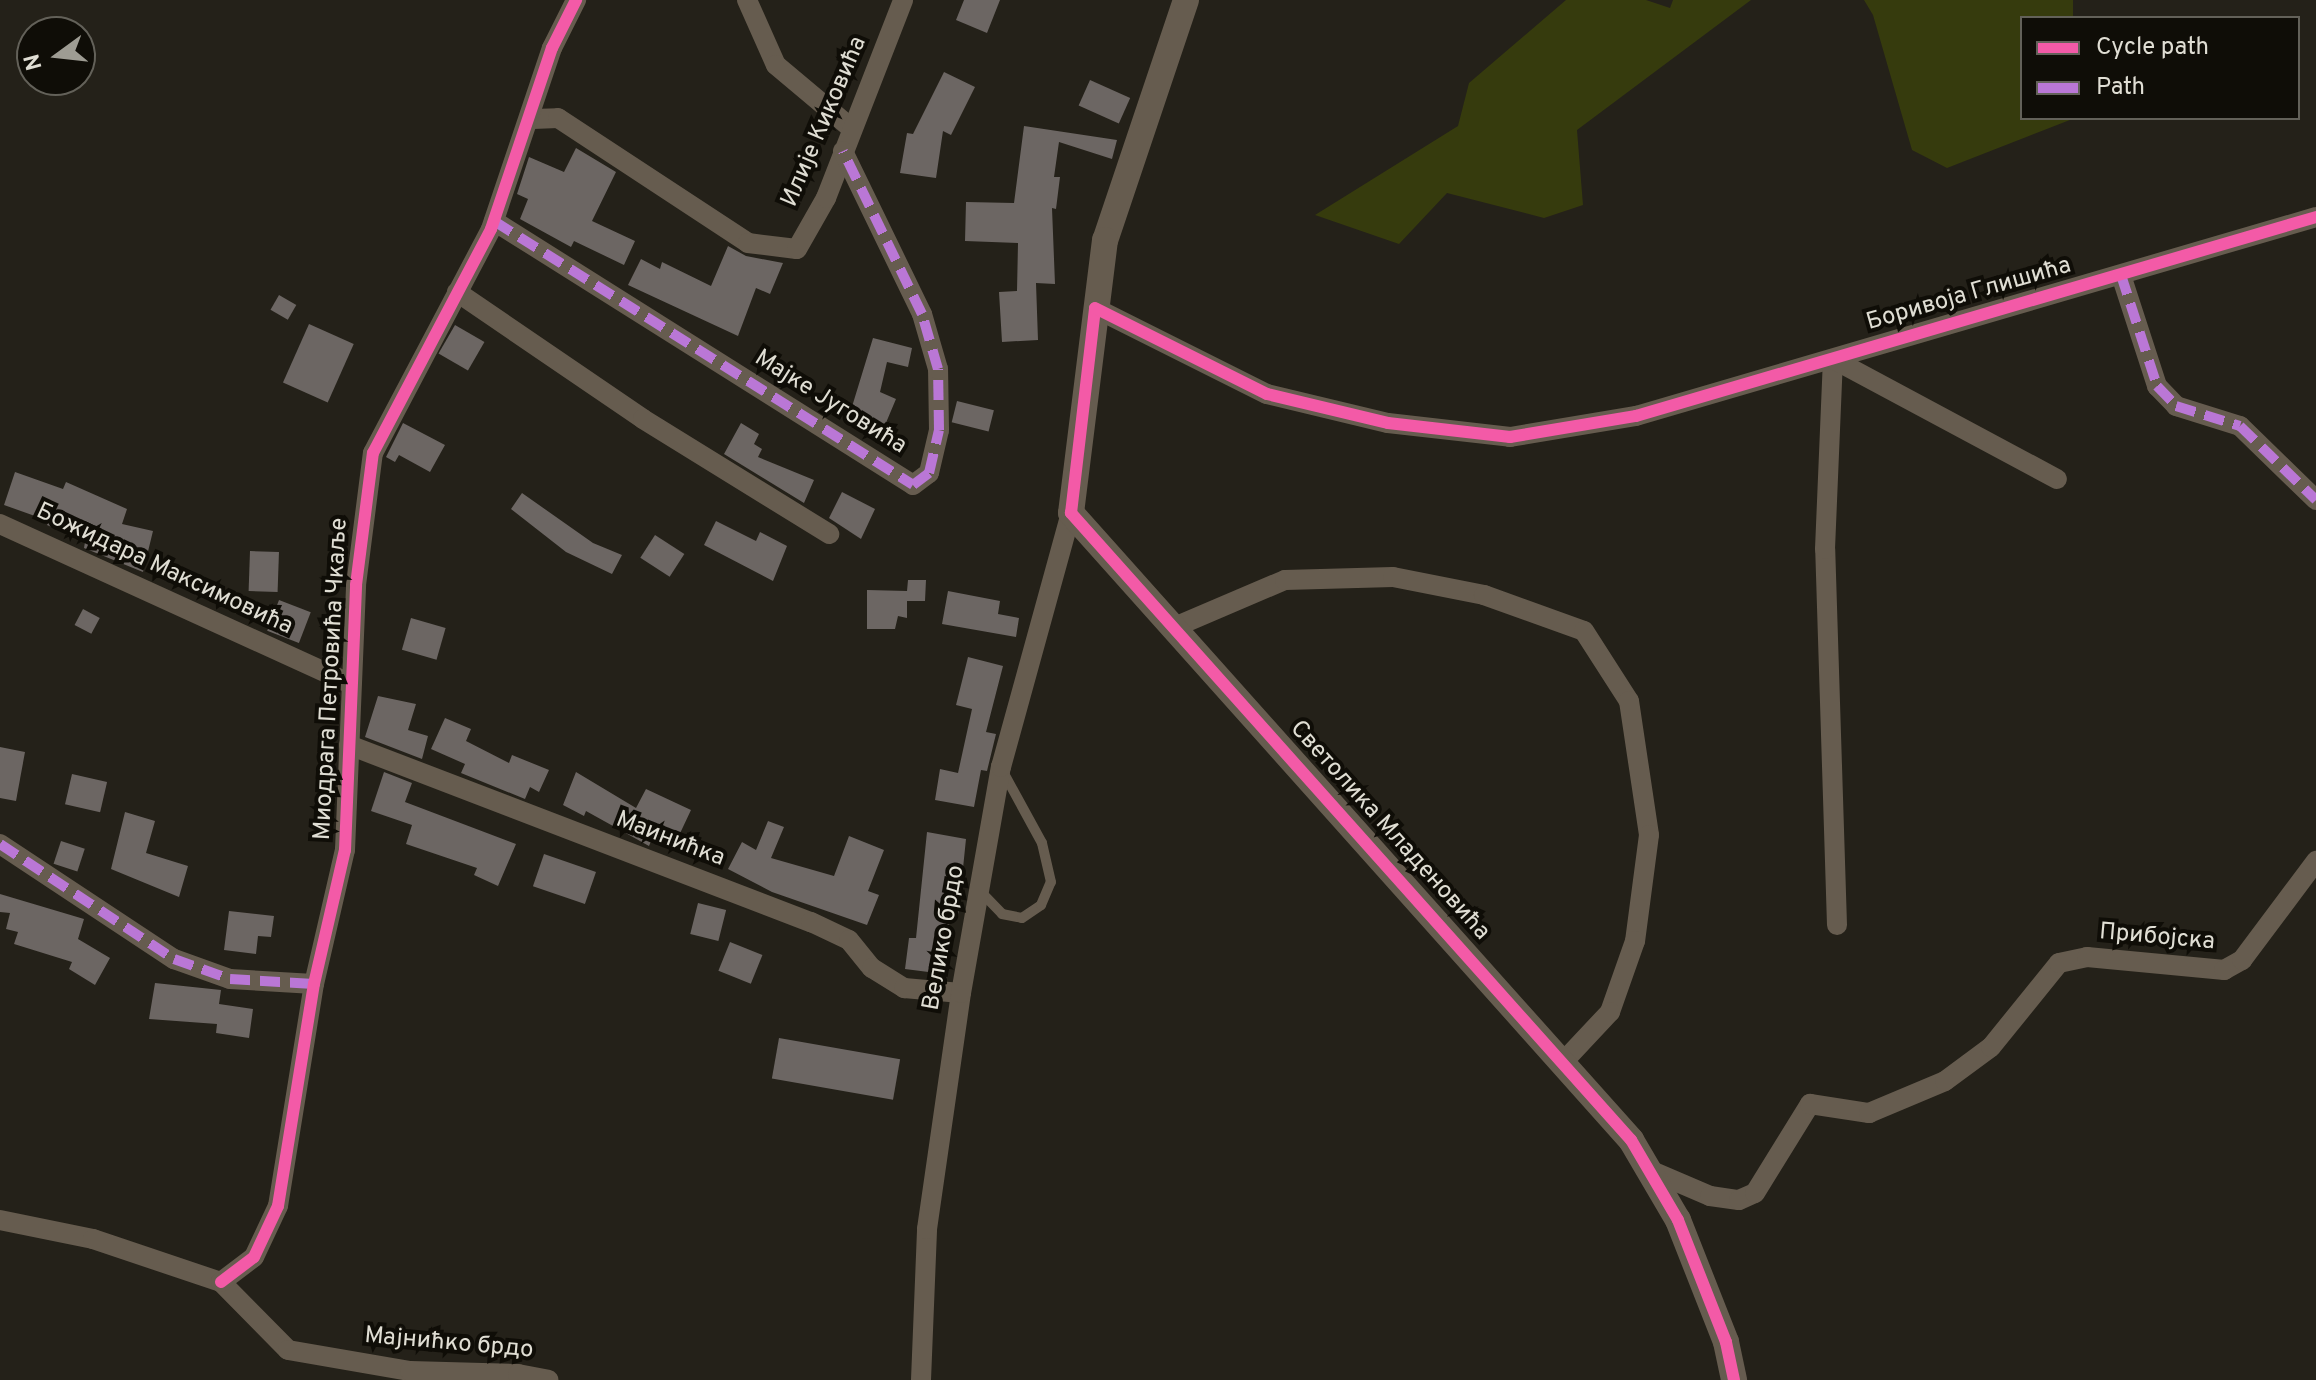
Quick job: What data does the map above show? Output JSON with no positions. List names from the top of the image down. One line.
{"streets":{"street":["Илије Киковића","Боривоја Глишића","Мајке Југовића","Божидара Максимовића","Миодрага Петровића Чкаље","Светолика Младеновића","Маинићка","Велико брдо","Прибојска","Мајнићко брдо"]},"crossings":[["Илије Киковића","Мајке Југовића"],["Илије Киковића","Миодрага Петровића Чкаље"],["Мајке Југовића","Миодрага Петровића Чкаље"],["Божидара Максимовића","Миодрага Петровића Чкаље"],["Миодрага Петровића Чкаље","Маинићка"],["Миодрага Петровића Чкаље","Мајнићко брдо"],["Светолика Младеновића","Велико брдо"],["Светолика Младеновића","Прибојска"],["Маинићка","Велико брдо"]],"legend":["Cycle path","Path"],"north":"left"}
